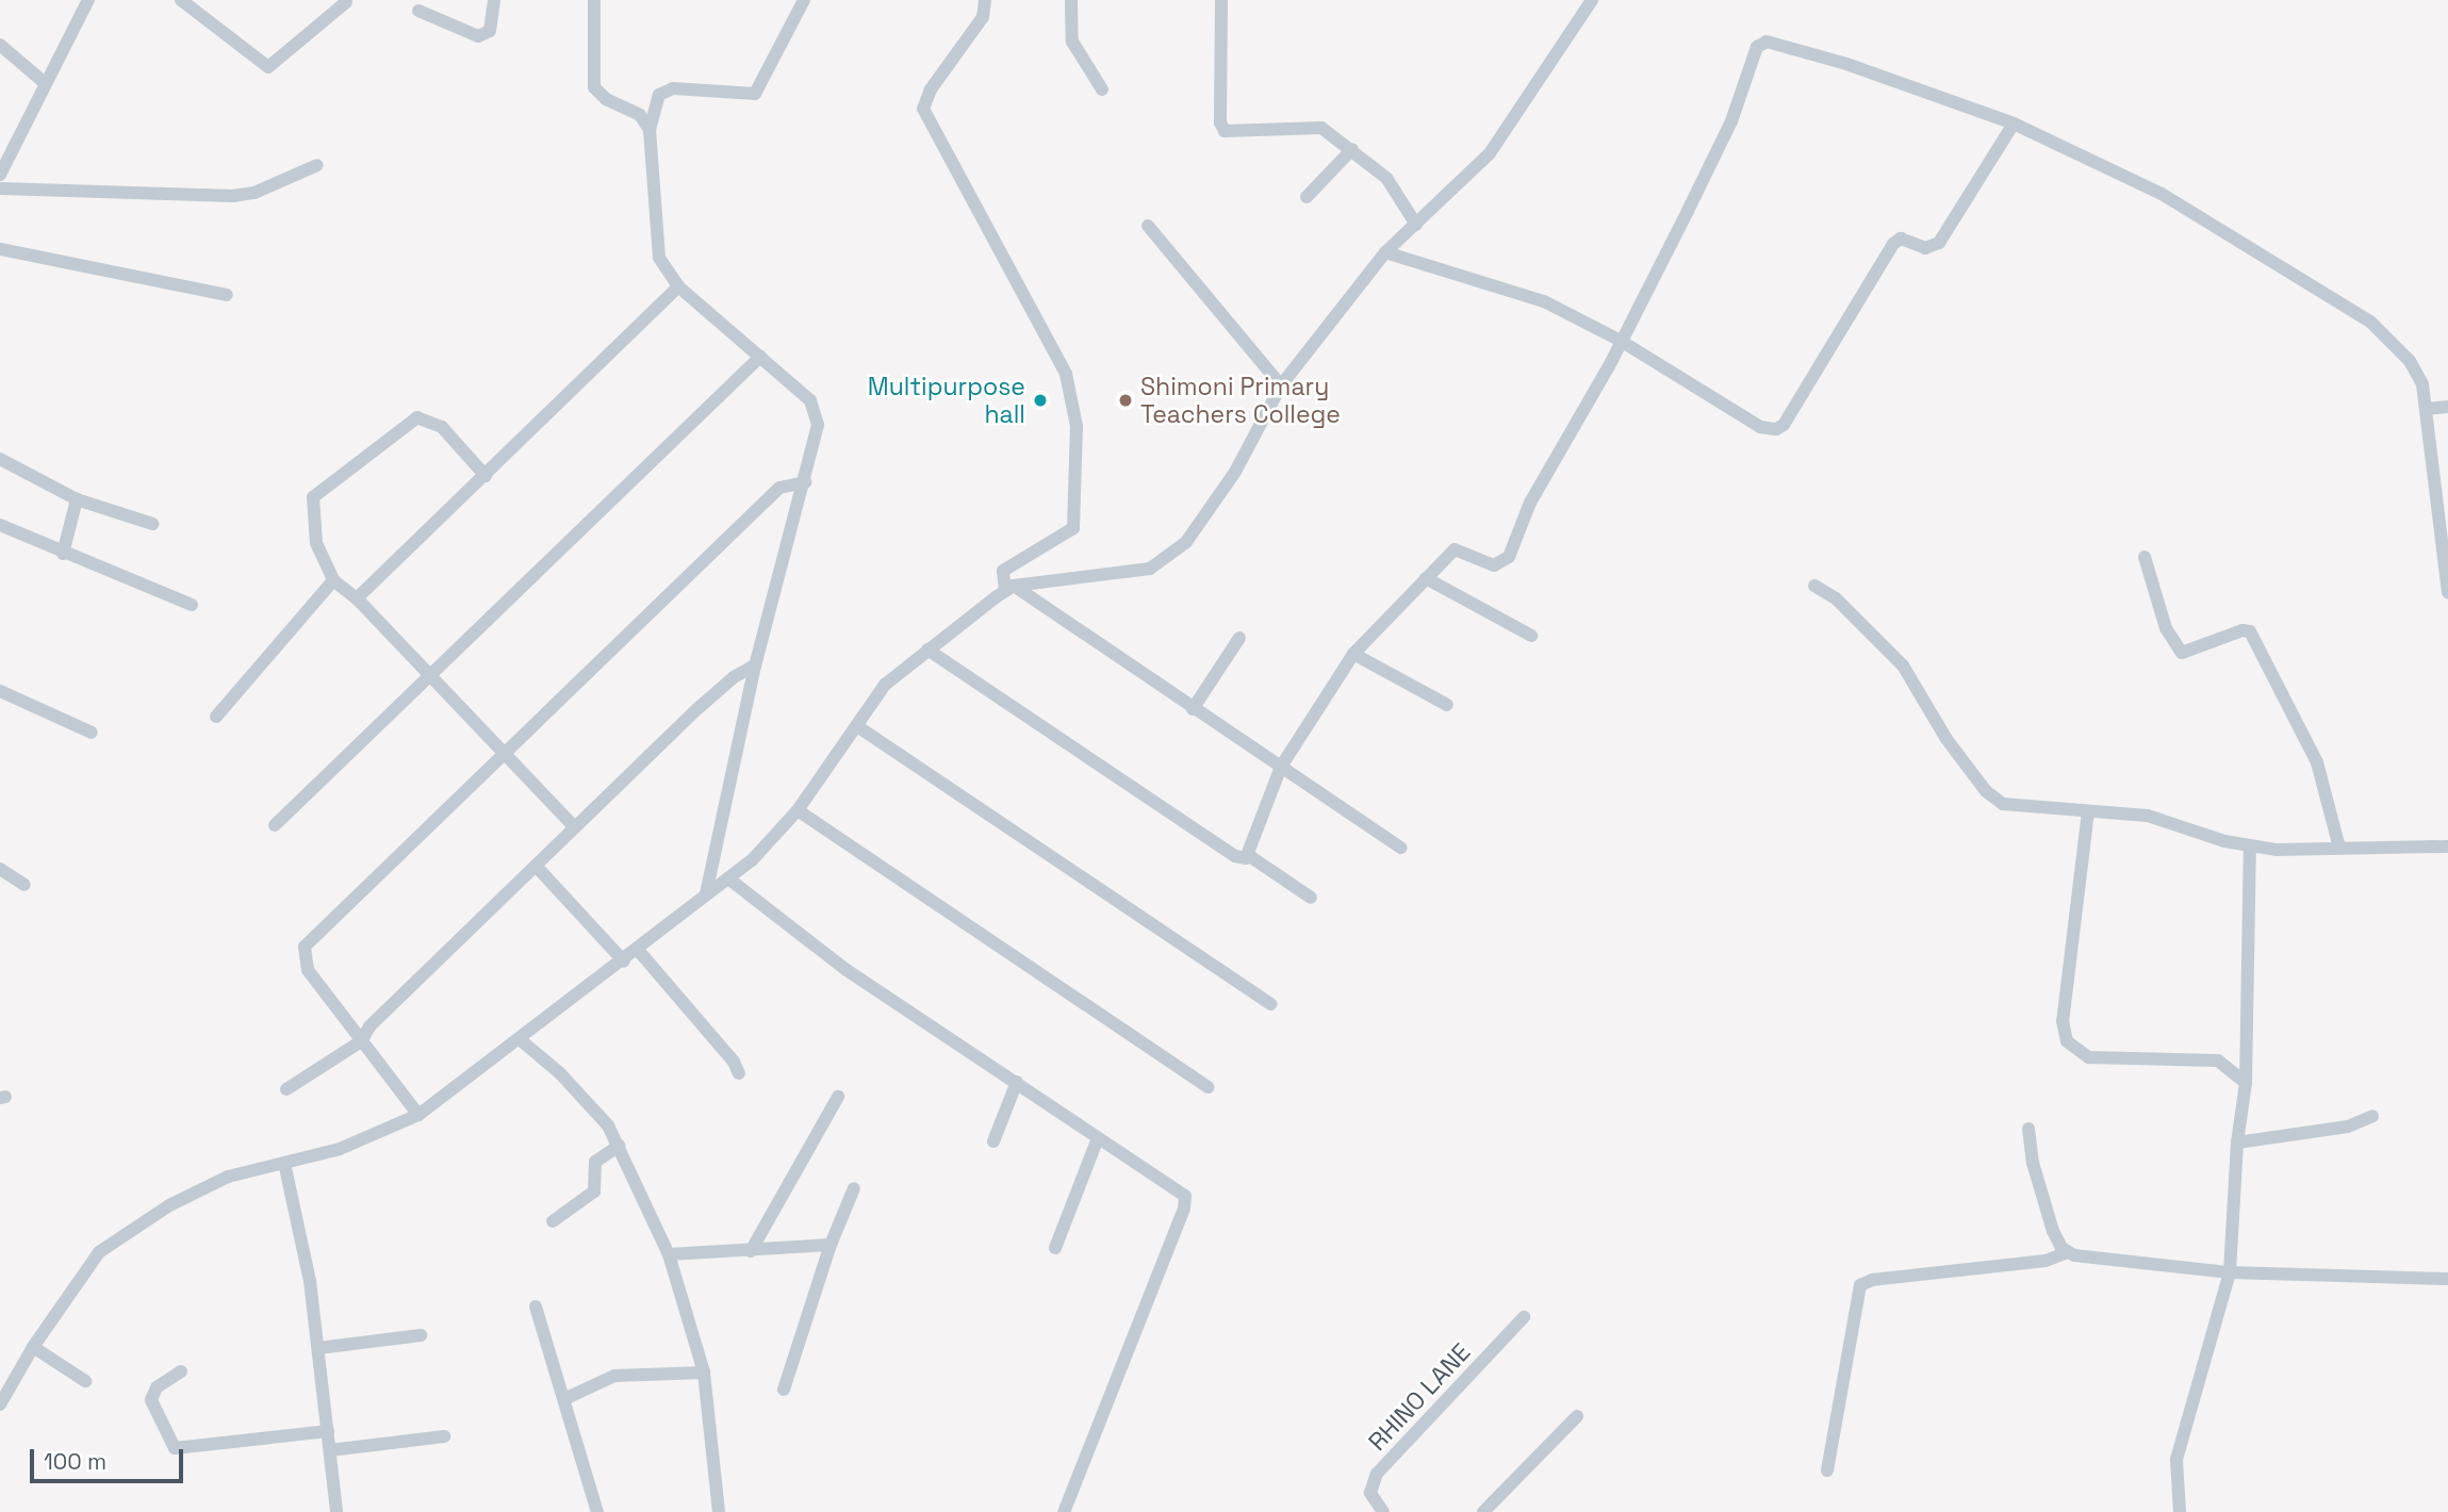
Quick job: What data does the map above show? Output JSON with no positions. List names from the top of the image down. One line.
{"streets":{"street":["RHINO LANE"]},"places":["Multipurpose hall","Shimoni Primary Teachers College"],"scale_bar":"100 m"}
